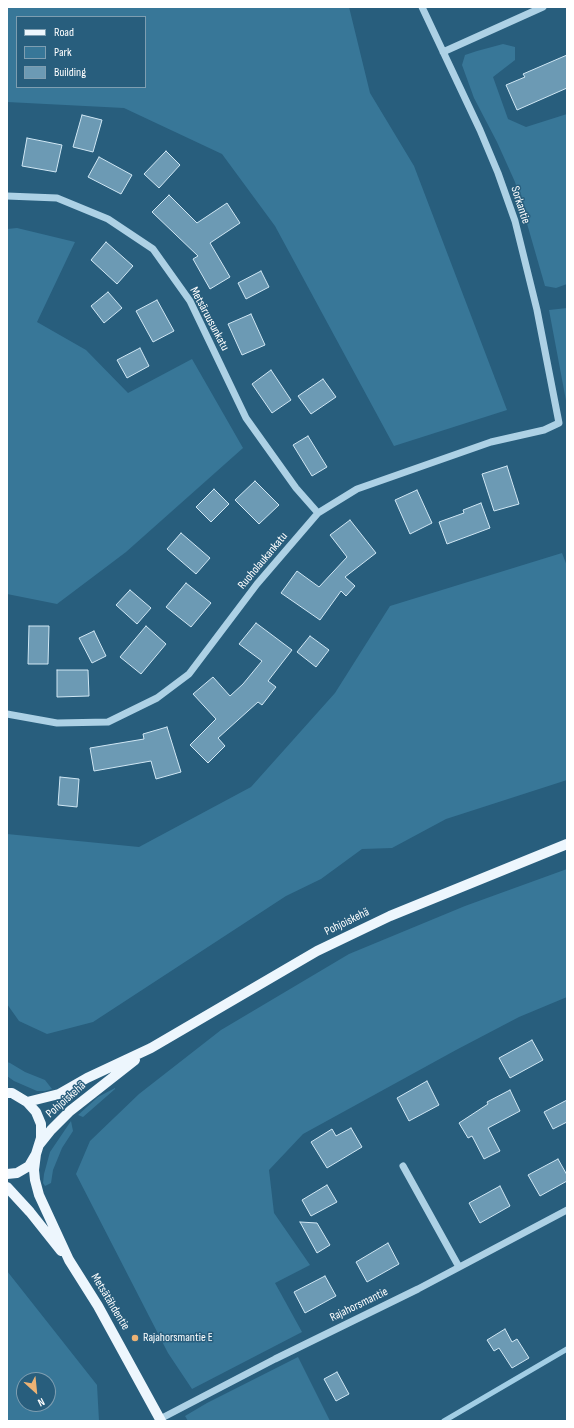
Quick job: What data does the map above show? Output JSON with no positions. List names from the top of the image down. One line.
{"streets":{"main road":["Pohjoiskehä","Metsätähdentie"],"street":["Sorkantie","Metsäruusunkatu","Ruoholaukankatu","Rajahorsmantie"]},"crossings":[["Sorkantie","Ruoholaukankatu"],["Metsäruusunkatu","Ruoholaukankatu"],["Pohjoiskehä","Metsätähdentie"],["Metsätähdentie","Rajahorsmantie"]],"places":["Rajahorsmantie E"],"legend":["Road","Park","Building"],"north":"bottom right"}
